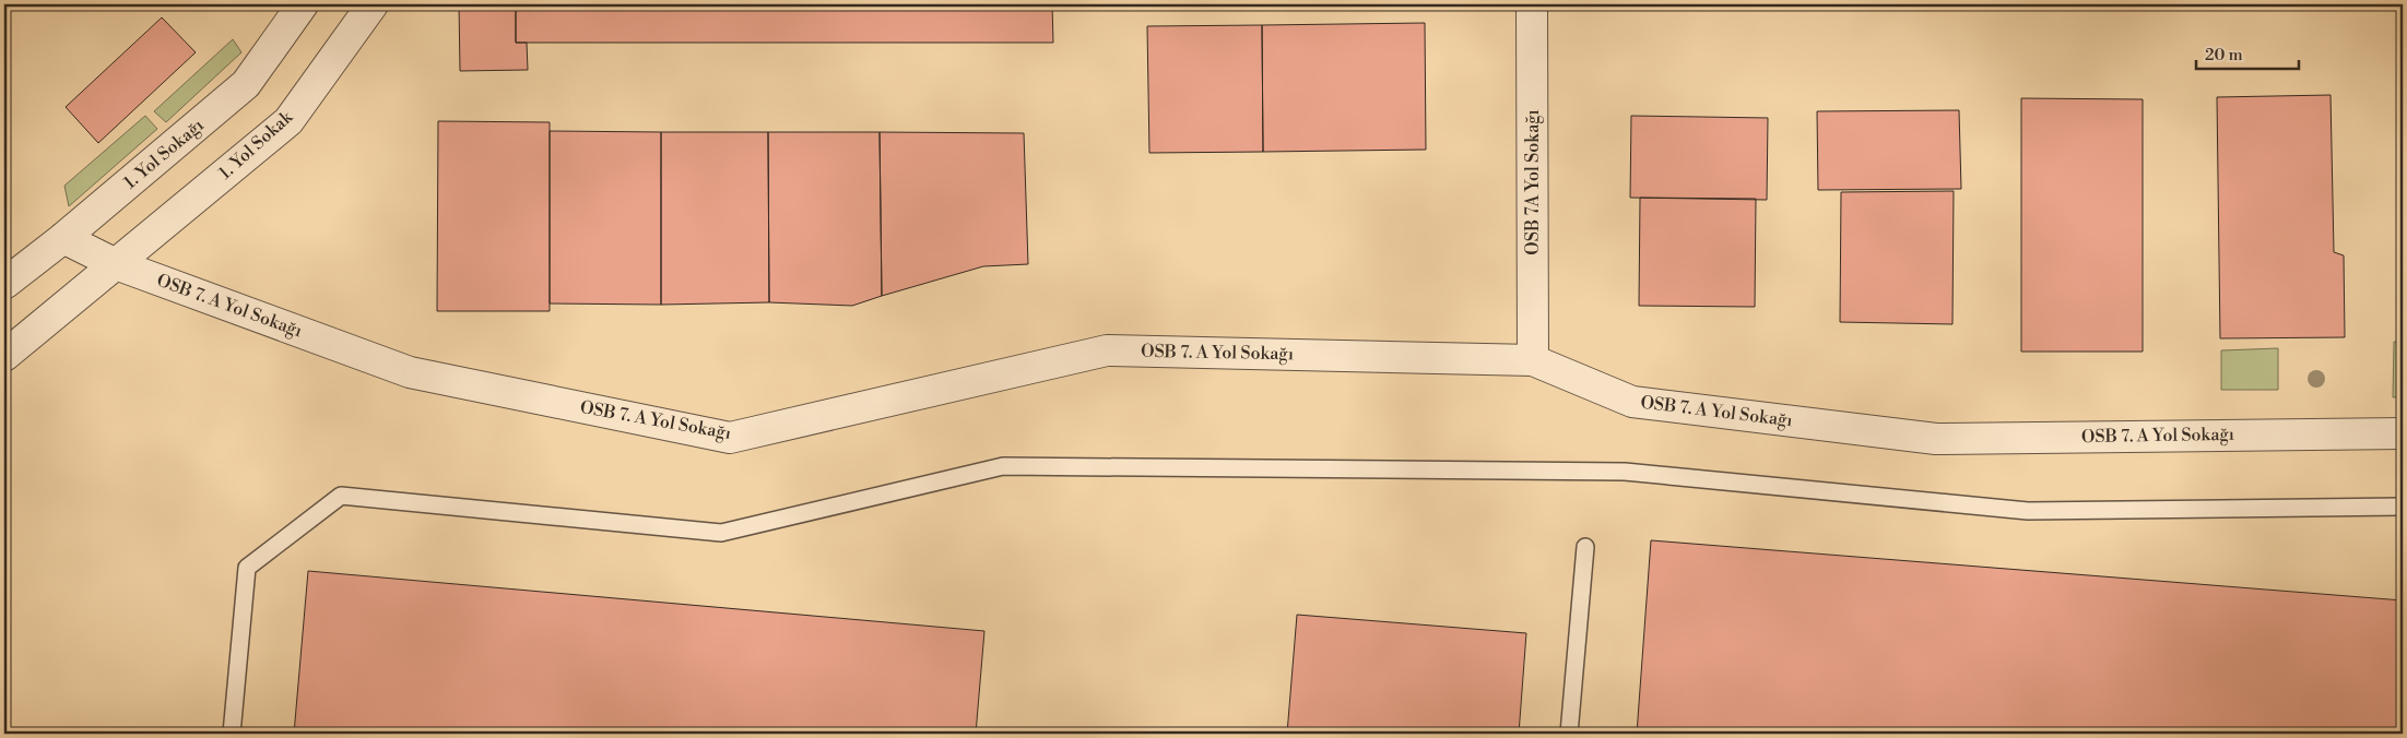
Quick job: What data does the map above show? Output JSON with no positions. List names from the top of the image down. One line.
{"streets":{"street":["1. Yol Sokak","1. Yol Sokağı","OSB 7A Yol Sokağı","OSB 7. A Yol Sokağı"]},"crossings":[["1. Yol Sokak","OSB 7. A Yol Sokağı"],["1. Yol Sokağı","OSB 7. A Yol Sokağı"],["OSB 7A Yol Sokağı","OSB 7. A Yol Sokağı"]],"scale_bar":"20 m"}
